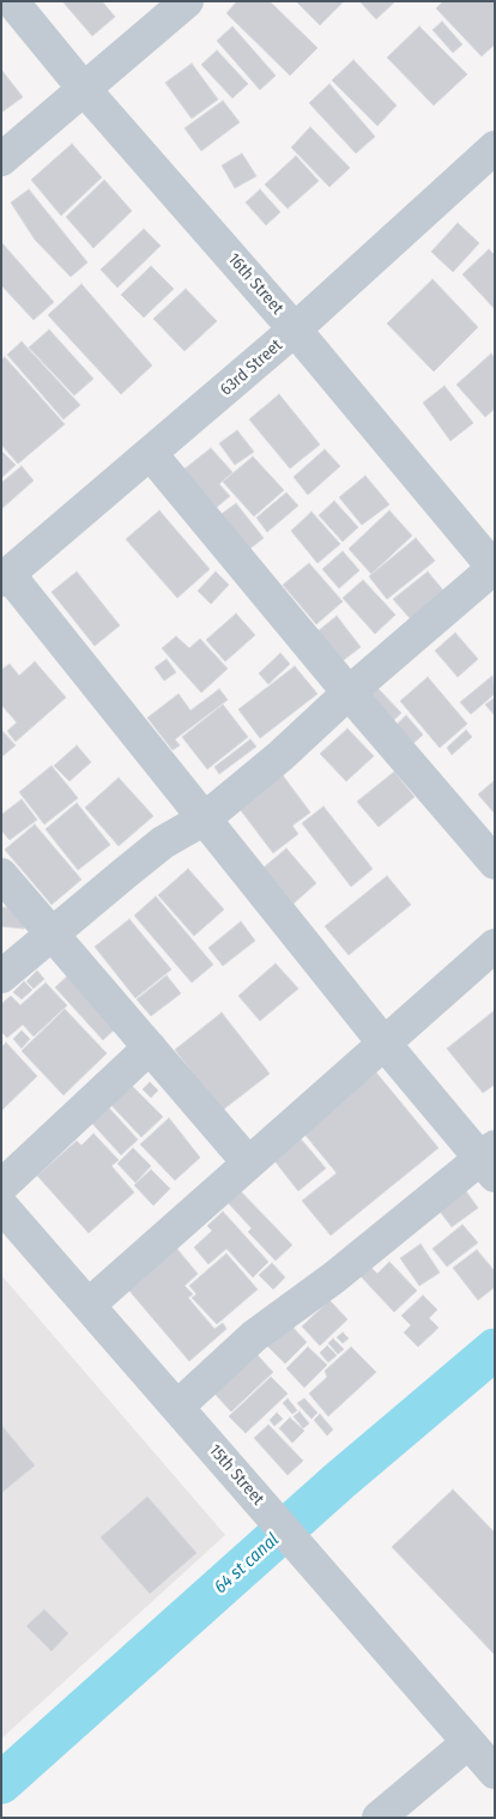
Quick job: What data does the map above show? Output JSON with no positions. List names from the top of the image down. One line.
{"streets":{"street":["16th Street","63rd Street","15th Street"]},"crossings":[["16th Street","63rd Street"]],"water":["64 st canal"]}
